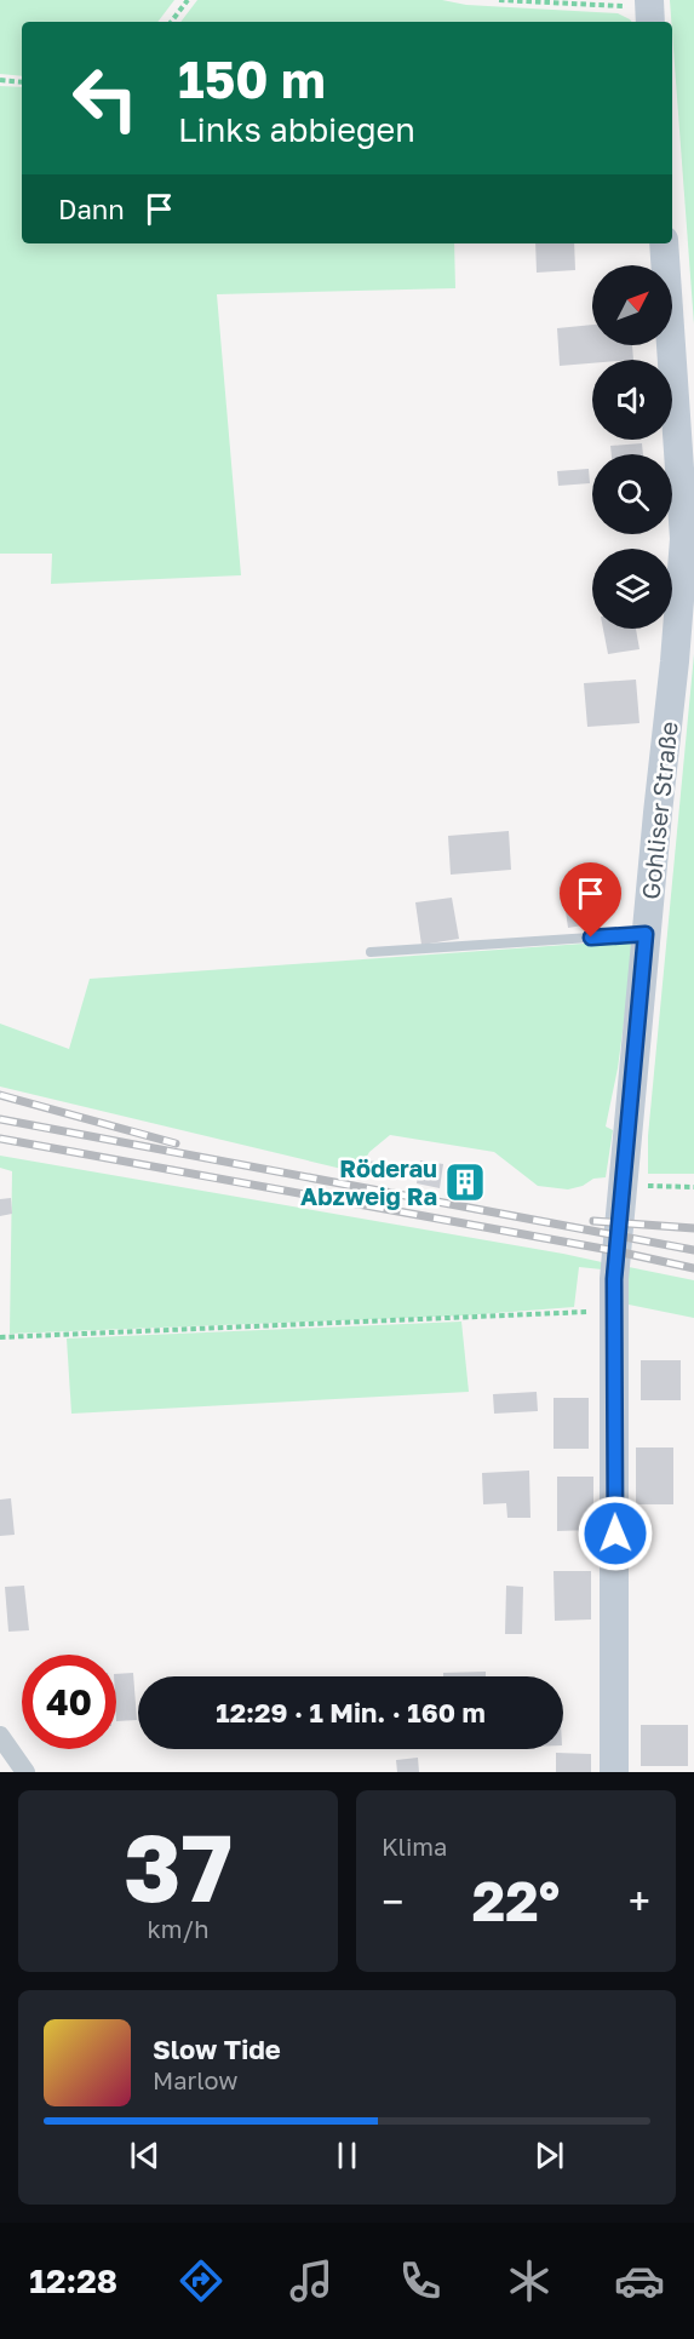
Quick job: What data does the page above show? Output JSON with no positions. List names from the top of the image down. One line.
{"streets":{"street":["Gohliser Straße"]},"places":{"building":["Röderau Abzweig Ra"]},"north":"top right","page":{"turn":["150 m","Links abbiegen"],"then":"Dann","limit":"40","trip":"12:29 · 1 Min. · 160 m","tile":[["37","km/h"],"Klima"],"heat":["−","22°","+"],"song":["Slow Tide","Marlow"],"tabs":"12:28"}}
